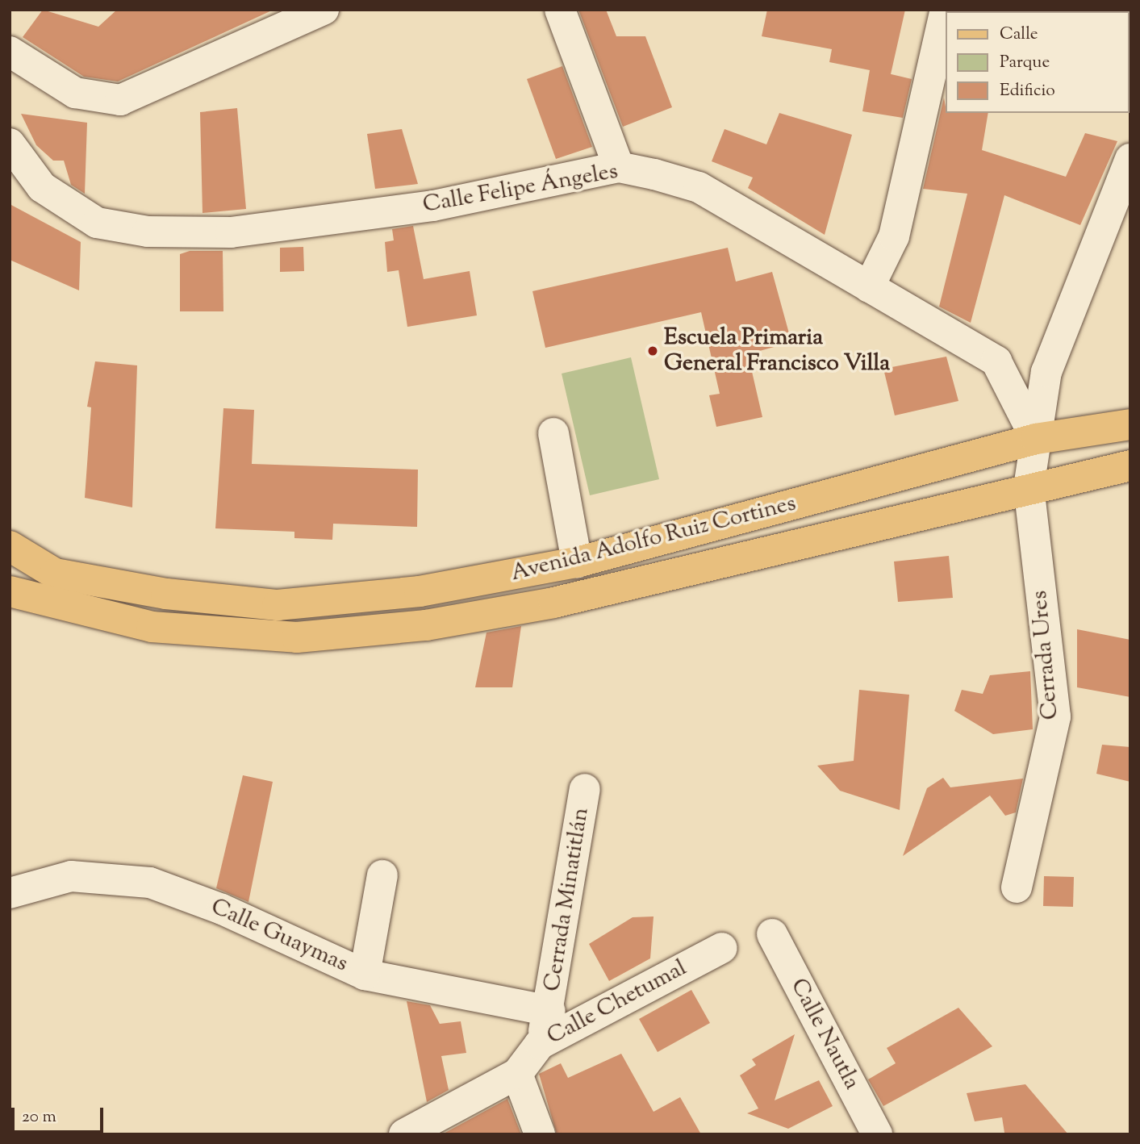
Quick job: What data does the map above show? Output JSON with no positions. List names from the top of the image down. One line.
{"streets":{"main road":["Avenida Adolfo Ruiz Cortines"],"street":["Calle Felipe Ángeles","Cerrada Ures","Cerrada Minatitlán","Calle Guaymas","Calle Chetumal","Calle Nautla"]},"crossings":[["Calle Felipe Ángeles","Avenida Adolfo Ruiz Cortines"],["Calle Felipe Ángeles","Cerrada Ures"],["Avenida Adolfo Ruiz Cortines","Cerrada Ures"],["Cerrada Minatitlán","Calle Guaymas"],["Cerrada Minatitlán","Calle Chetumal"]],"places":["Escuela Primaria General Francisco Villa"],"legend":["Calle","Parque","Edificio"],"scale_bar":"20 m"}
